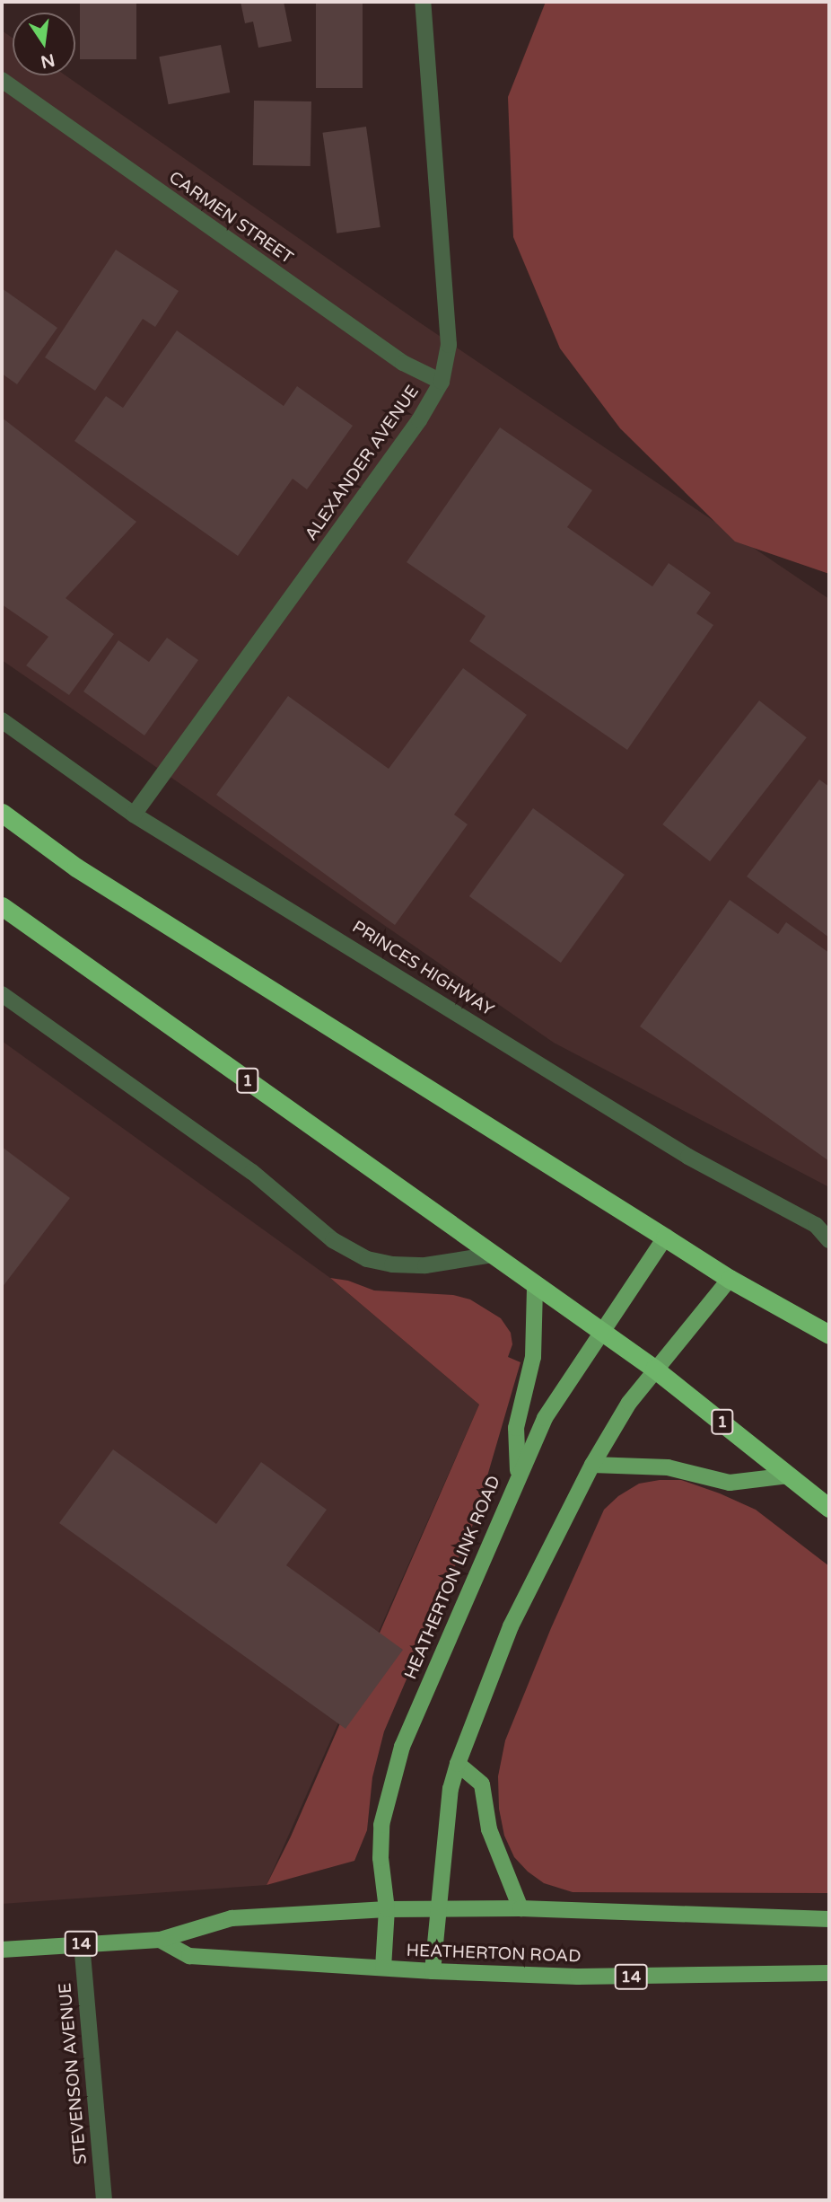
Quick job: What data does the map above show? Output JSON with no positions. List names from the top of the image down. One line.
{"streets":{"highway":["1"],"main road":["HEATHERTON LINK ROAD","14","HEATHERTON ROAD"],"street":["CARMEN STREET","ALEXANDER AVENUE","PRINCES HIGHWAY","STEVENSON AVENUE"]},"crossings":[["CARMEN STREET","ALEXANDER AVENUE"],["ALEXANDER AVENUE","PRINCES HIGHWAY"],["1","HEATHERTON LINK ROAD"],["HEATHERTON LINK ROAD","14"],["HEATHERTON LINK ROAD","HEATHERTON ROAD"],["14","HEATHERTON ROAD"],["14","STEVENSON AVENUE"]],"north":"bottom"}
